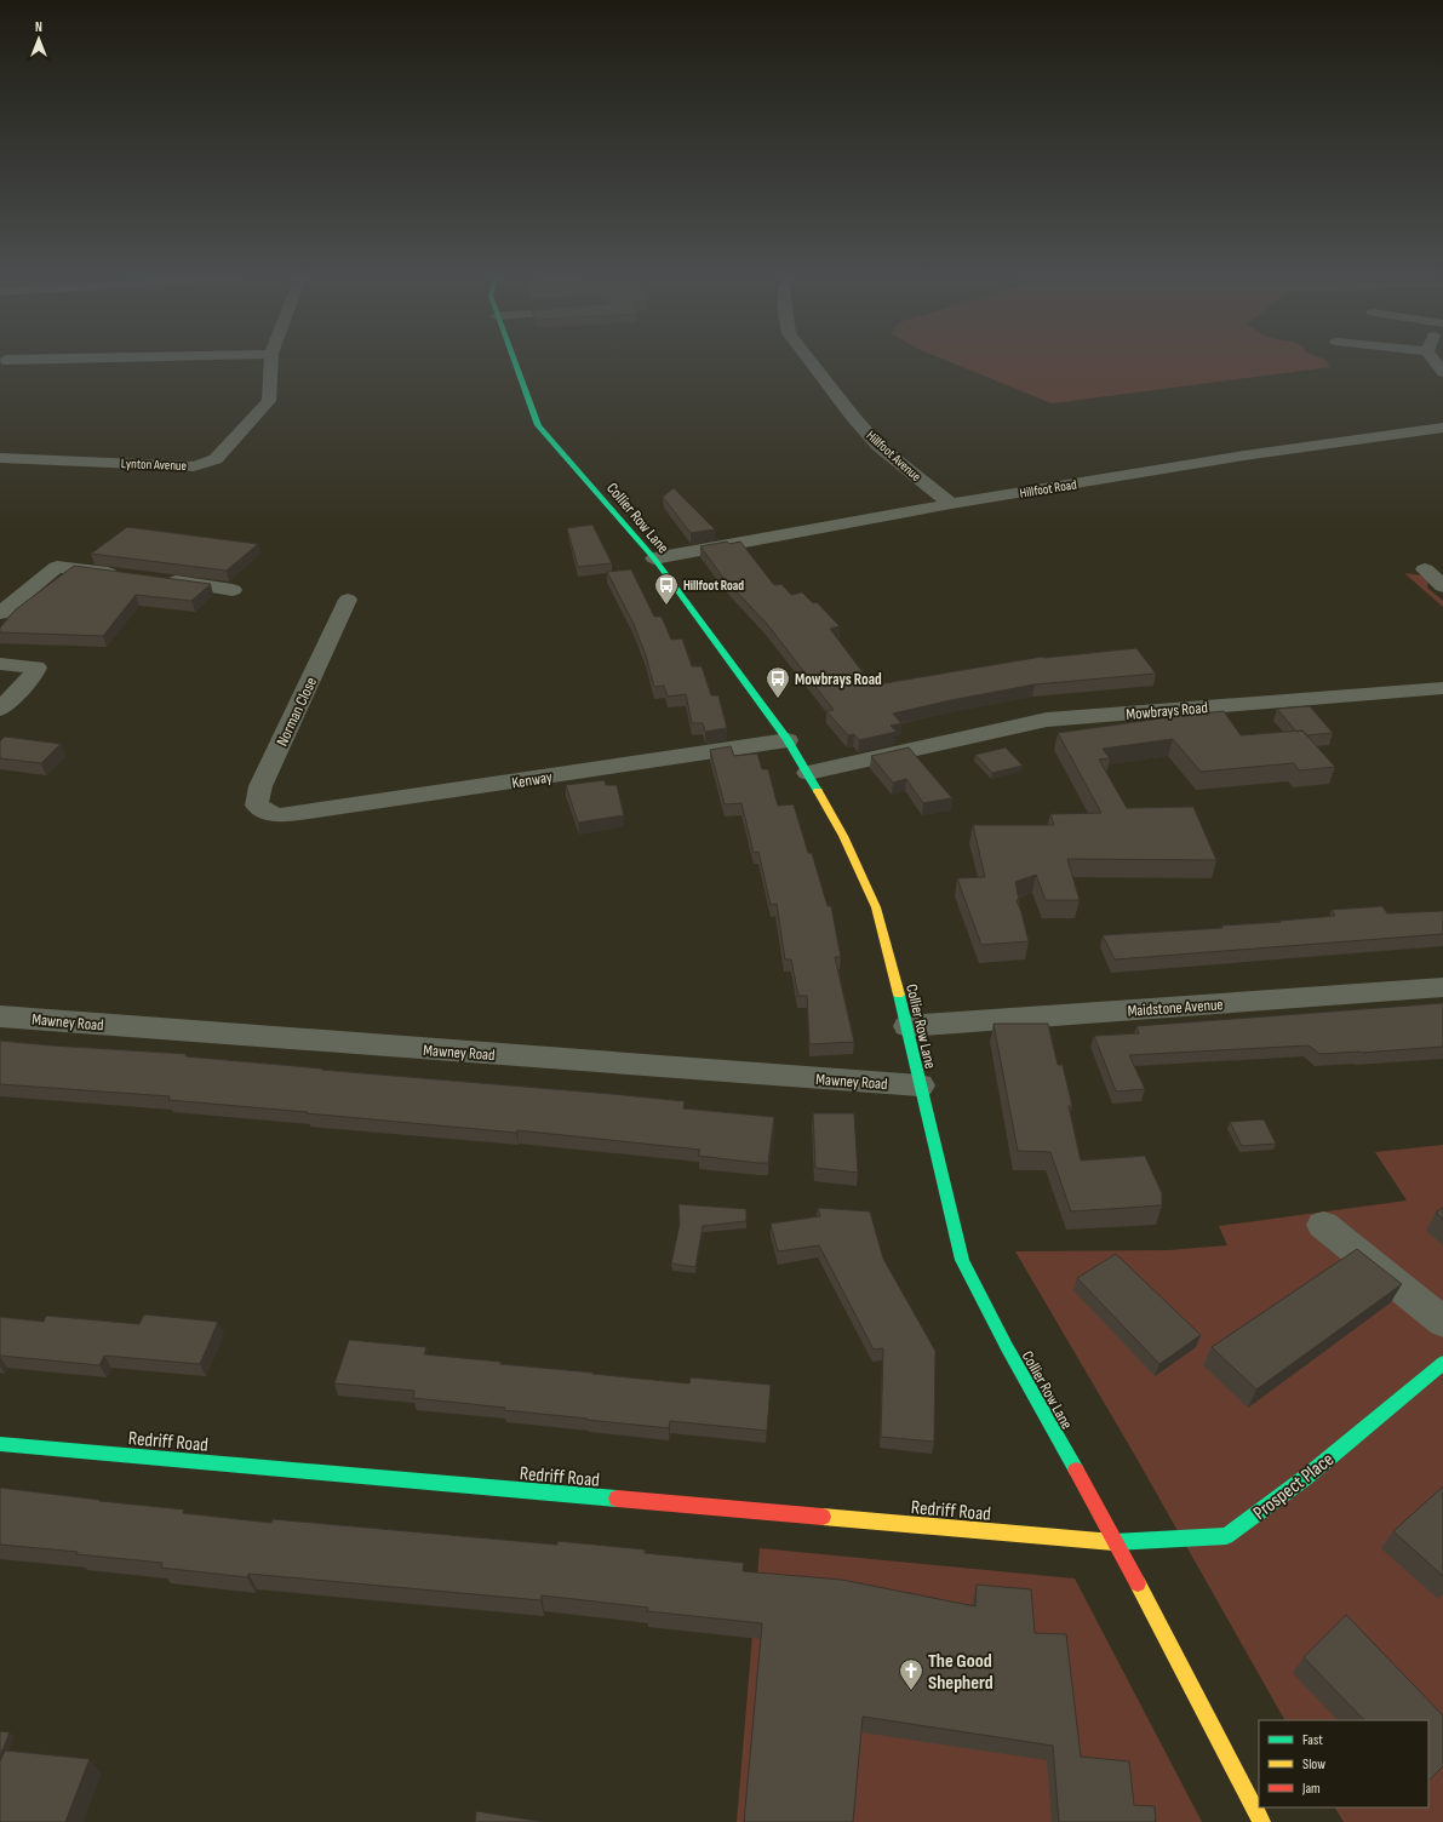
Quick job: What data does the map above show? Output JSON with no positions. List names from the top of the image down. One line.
{"streets":{"main road":["Collier Row Lane","Redriff Road","Prospect Place"],"street":["Hillfoot Avenue","Lynton Avenue","Hillfoot Road","Mowbrays Road","Norman Close","Kenway","Maidstone Avenue","Mawney Road"]},"crossings":[["Hillfoot Avenue","Hillfoot Road"],["Hillfoot Road","Collier Row Lane"],["Collier Row Lane","Mowbrays Road"],["Collier Row Lane","Kenway"],["Collier Row Lane","Maidstone Avenue"],["Collier Row Lane","Mawney Road"],["Collier Row Lane","Redriff Road"],["Collier Row Lane","Prospect Place"],["Norman Close","Kenway"],["Redriff Road","Prospect Place"]],"places":{"bus stop":["Hillfoot Road","Mowbrays Road"],"church":["The Good Shepherd"]},"legend":["Fast","Slow","Jam"],"north":"top"}
